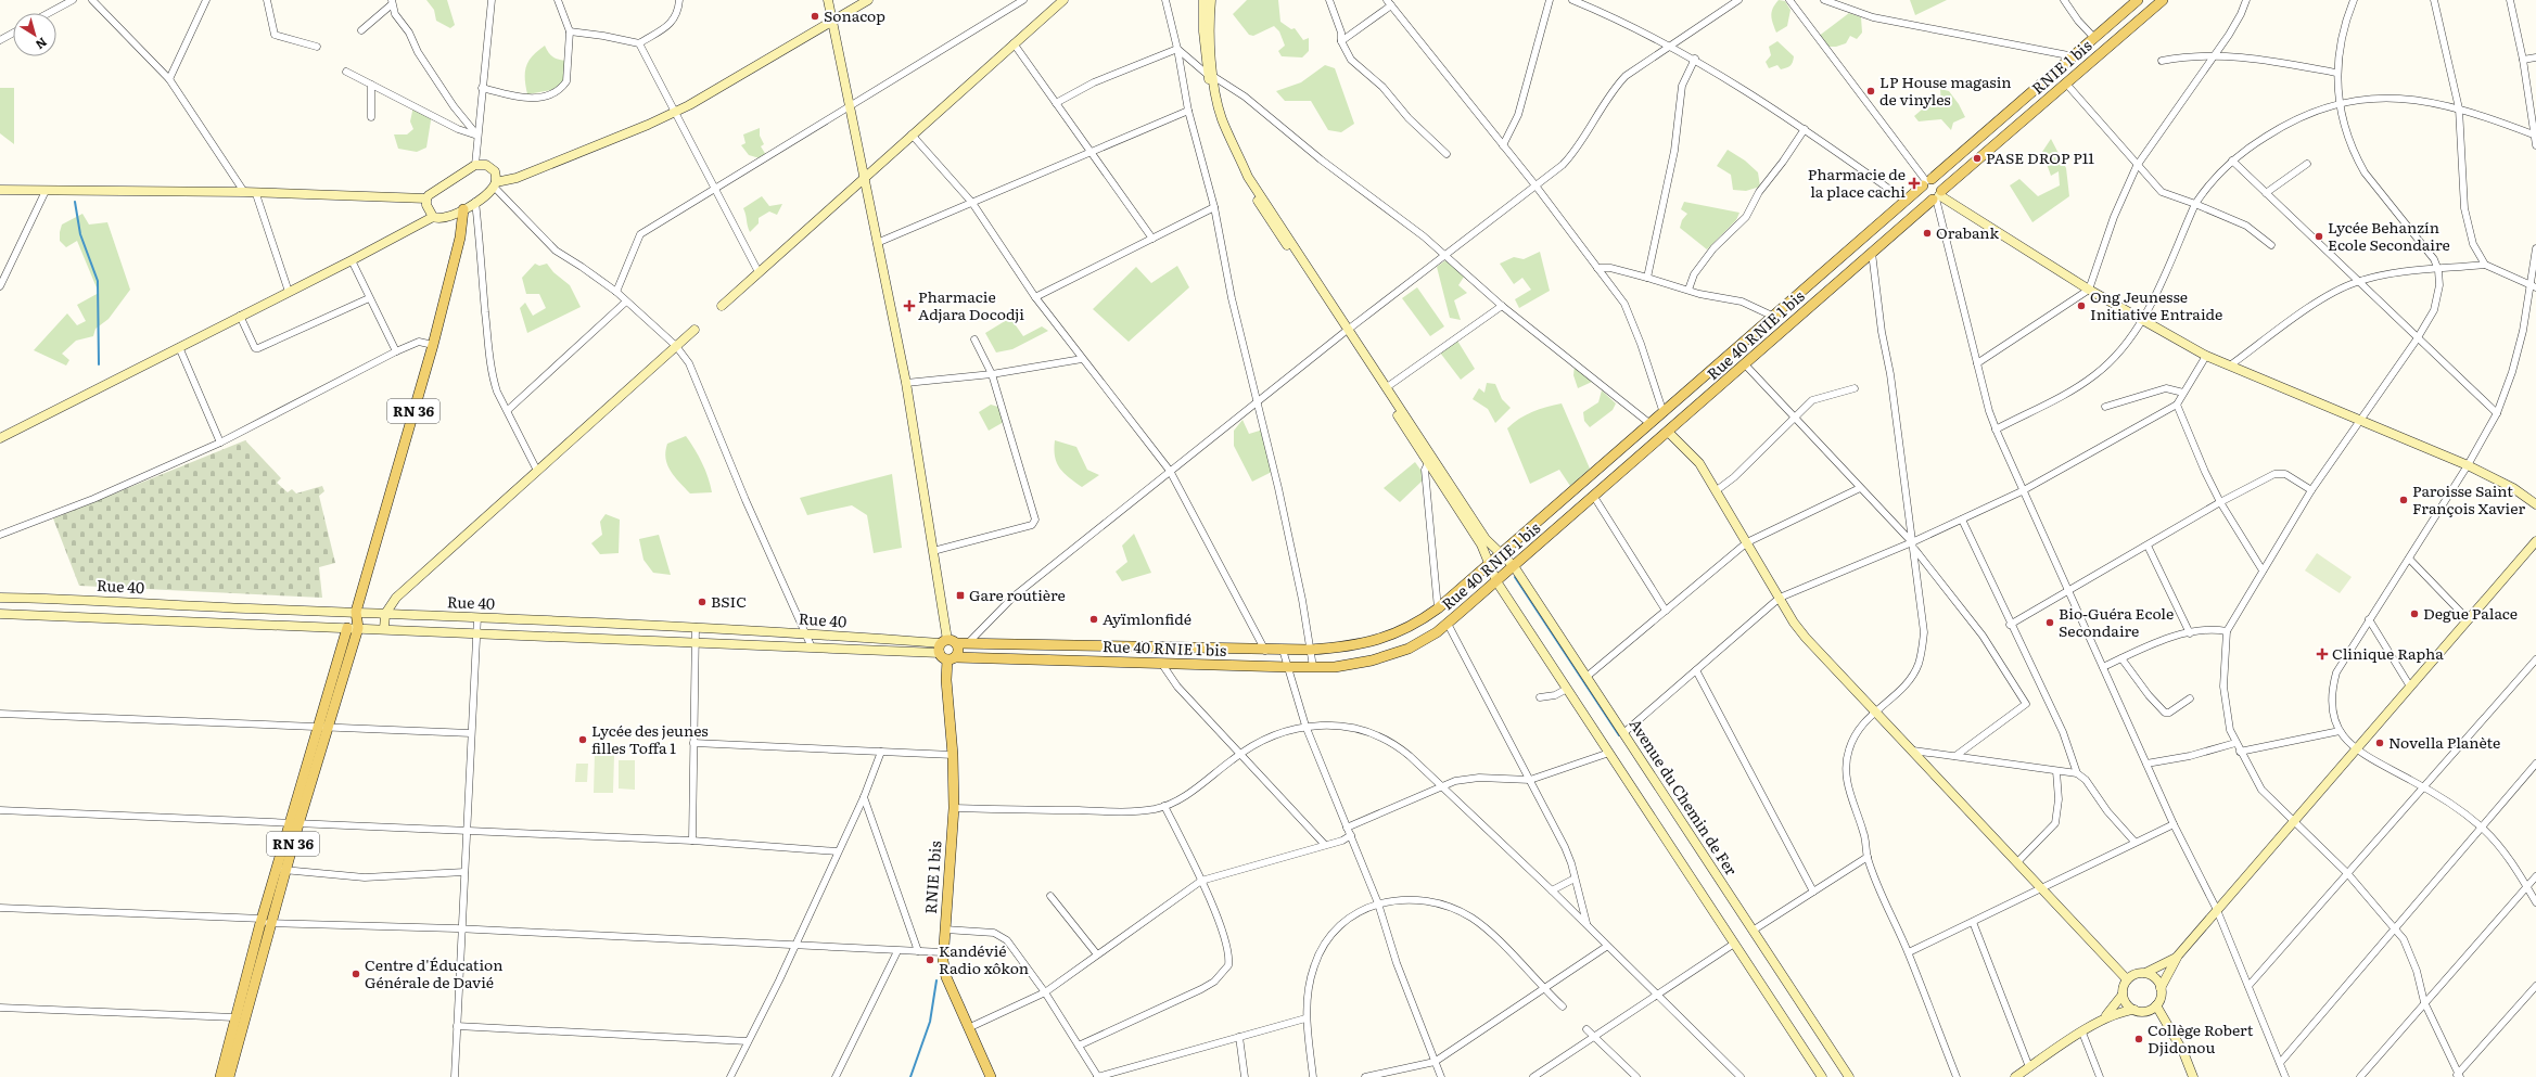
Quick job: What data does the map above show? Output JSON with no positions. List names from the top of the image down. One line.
{"streets":{"main road":["RNIE 1 bis","Rue 40 RNIE 1 bis","RN 36","Rue 40","Avenue du Chemin de Fer"]},"crossings":[["RNIE 1 bis","Rue 40 RNIE 1 bis"],["RNIE 1 bis","Rue 40"],["Rue 40 RNIE 1 bis","Rue 40"],["Rue 40 RNIE 1 bis","Avenue du Chemin de Fer"],["RN 36","Rue 40"]],"places":{"other":["Sonacop","LP House magasin de vinyles","PASE DROP P11","Orabank","Lycée Behanzín Ecole Secondaire","Ong Jeunesse Initiative Entraide","Paroisse Saint François Xavier","BSIC","Degue Palace","Ayïmlonfidé","Bio-Guéra Ecole Secondaire","Lycée des jeunes filles Toffa 1","Novella Planète","Kandévié Radio xôkon","Centre d'Éducation Générale de Davié","Collège Robert Djidonou"],"health":["Pharmacie de la place cachi","Pharmacie Adjara Docodji","Clinique Rapha"],"transit":["Gare routière"]},"north":"bottom right"}
